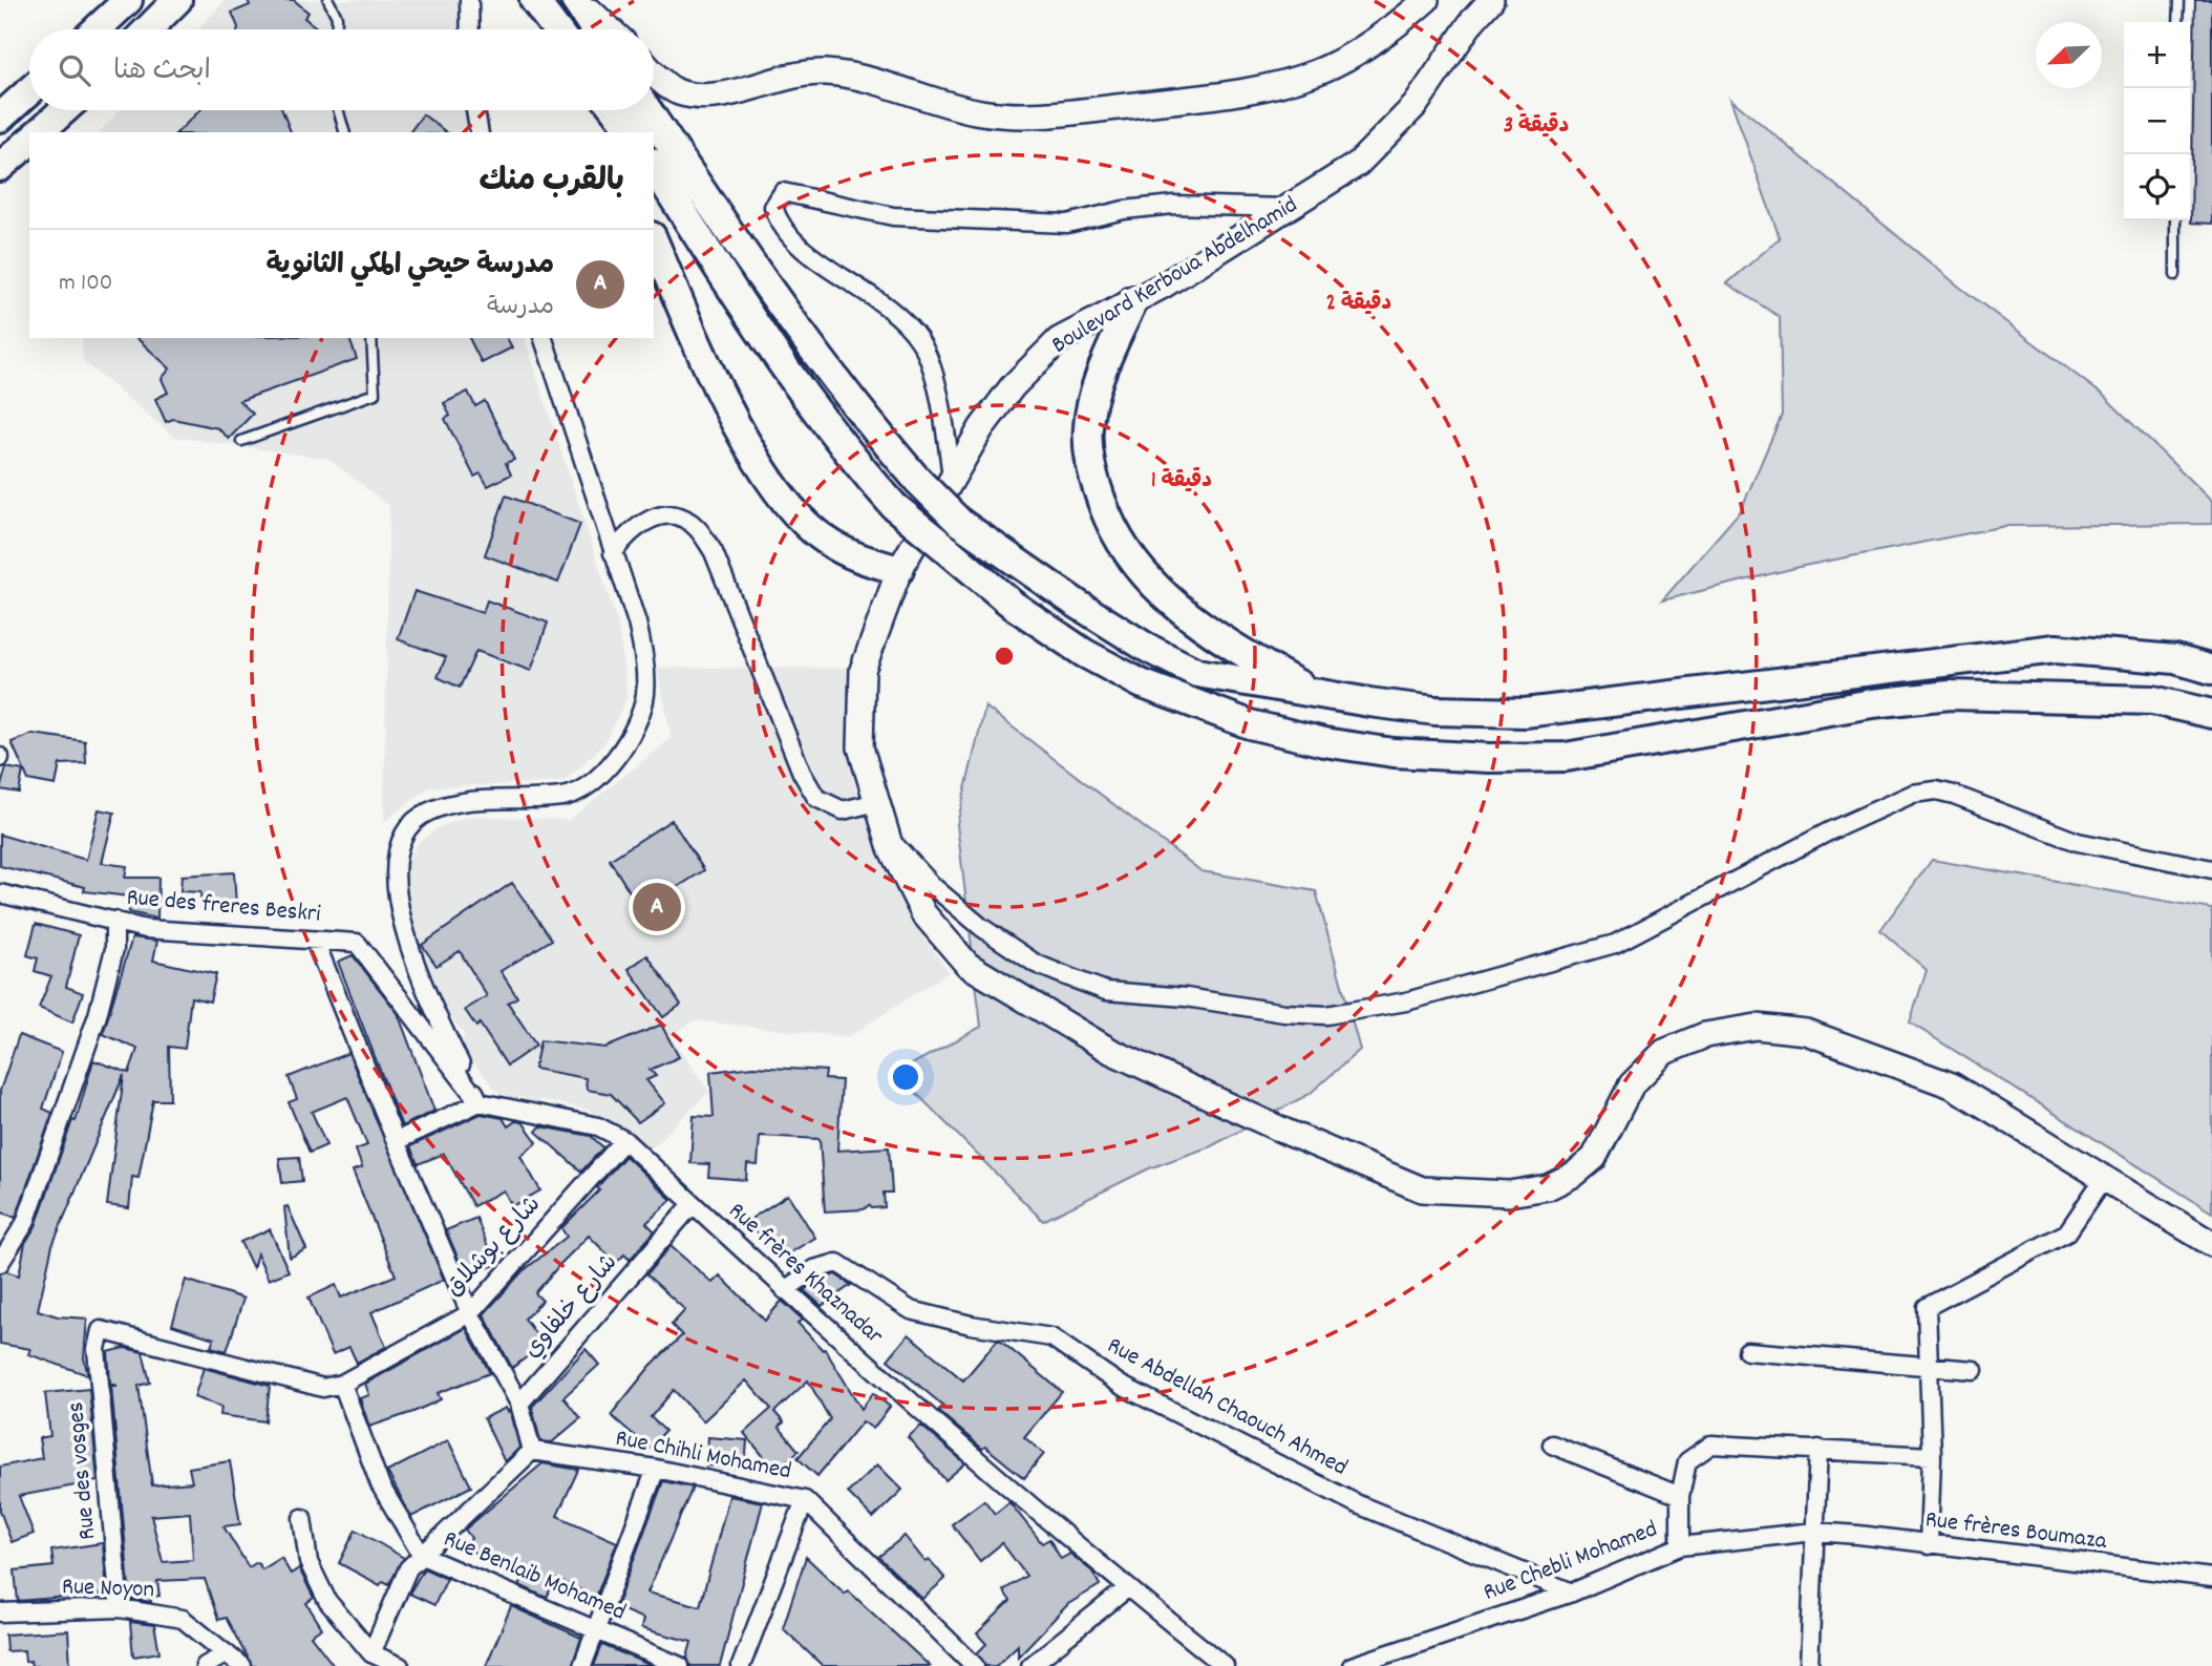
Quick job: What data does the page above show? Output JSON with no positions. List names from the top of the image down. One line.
{"streets":{"main road":["Boulevard Kerboua Abdelhamid"],"street":["Rue des freres Beskri","شارع بوشلاق","Rue frères Khaznadar","شارع خلفاوي","Rue Abdellah Chaouch Ahmed","Rue Chihli Mohamed","Rue des vosges","Rue frères Boumaza","Rue Chebli Mohamed","Rue Benlaib Mohamed","Rue Noyon"]},"crossings":[["Rue des freres Beskri","Rue frères Khaznadar"],["شارع بوشلاق","Rue frères Khaznadar"],["شارع بوشلاق","Rue des vosges"],["شارع بوشلاق","Rue Benlaib Mohamed"],["Rue frères Khaznadar","شارع خلفاوي"],["Rue frères Khaznadar","Rue Abdellah Chaouch Ahmed"],["Rue Abdellah Chaouch Ahmed","Rue Chebli Mohamed"],["Rue des vosges","Rue Benlaib Mohamed"],["Rue des vosges","Rue Noyon"],["Rue frères Boumaza","Rue Chebli Mohamed"]],"north":"bottom left","page":{"map_buttons":["+","−"],"search":"ابحث هنا","heading":"بالقرب منك","list":[{"mark":"A","name":"مدرسة حيحي المكي الثانوية","note":"مدرسة","value":"100 m"}],"pins":"A"},"rings":["3 دقيقة","2 دقيقة","1 دقيقة"]}
